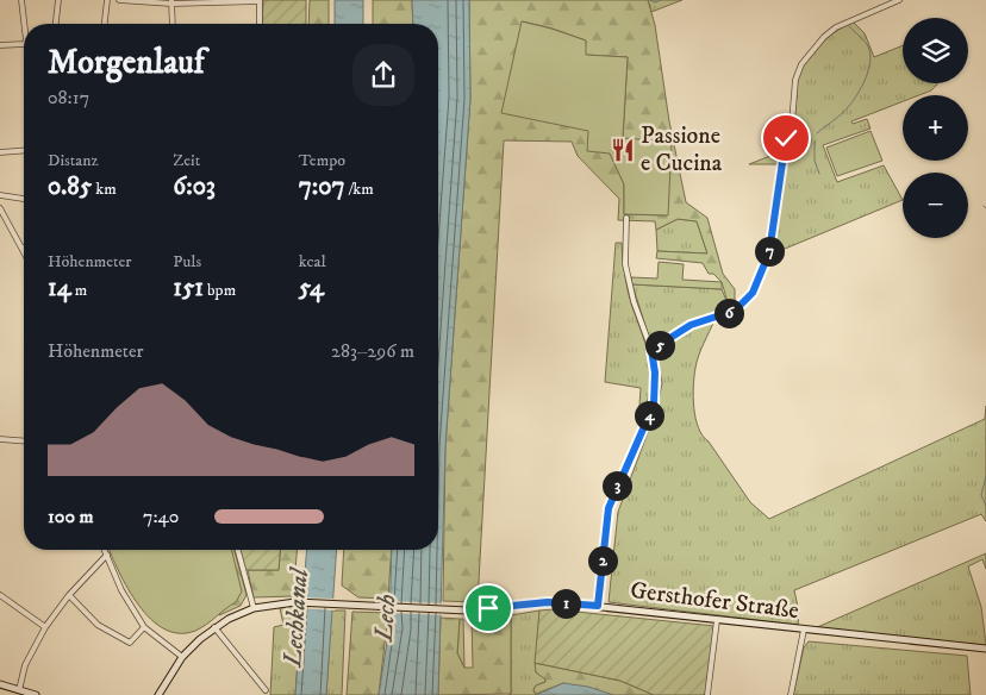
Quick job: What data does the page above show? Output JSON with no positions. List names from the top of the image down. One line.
{"streets":{"main road":["Gersthofer Straße"]},"water":["Lechkanal","Lech"],"places":{"restaurant":["Passione e Cucina"]},"page":{"map_buttons":["+","−"],"heading":["Morgenlauf","08:17"],"stats":[["Distanz","0.85 km"],["Zeit","6:03"],["Tempo","7:07 /km"],["Höhenmeter","14 m"],["Puls","151 bpm"],["kcal","54"]],"pins":["7","6","5","4","3","2","1"],"chart":["Höhenmeter","283–296 m"],"list":[{"name":"100 m","note":"7:40"}]}}
